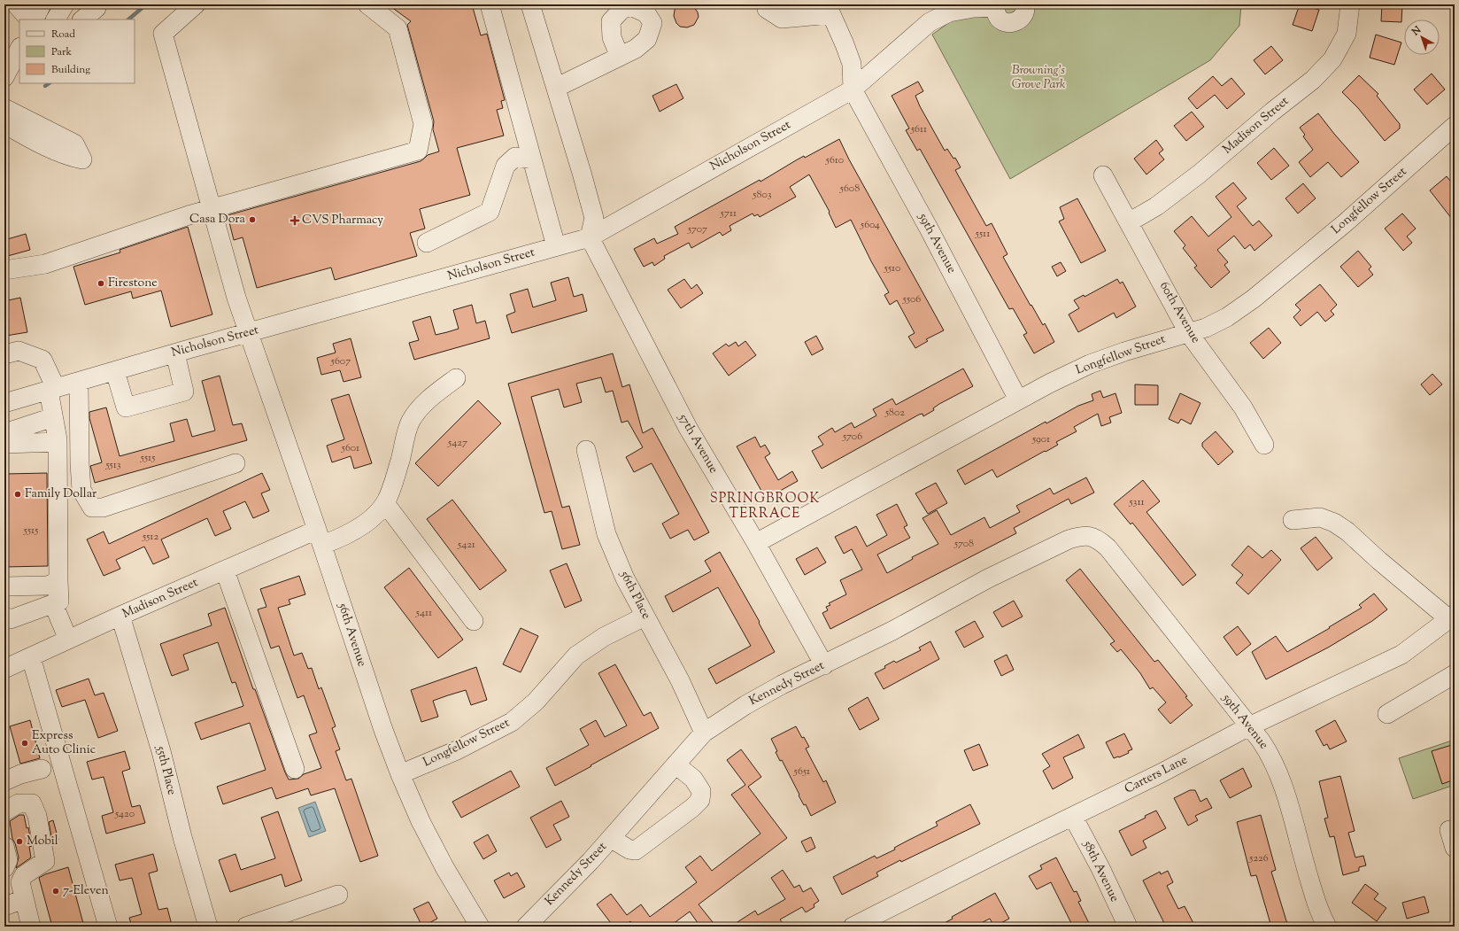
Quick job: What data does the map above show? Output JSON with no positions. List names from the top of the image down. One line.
{"streets":{"street":["Madison Street","Nicholson Street","Longfellow Street","59th Avenue","60th Avenue","57th Avenue","56th Place","56th Avenue","Kennedy Street","55th Place","Carters Lane","58th Avenue"]},"crossings":[["Madison Street","60th Avenue"],["Madison Street","56th Avenue"],["Madison Street","55th Place"],["Nicholson Street","59th Avenue"],["Nicholson Street","57th Avenue"],["Nicholson Street","56th Avenue"],["Longfellow Street","59th Avenue"],["Longfellow Street","60th Avenue"],["Longfellow Street","57th Avenue"],["Longfellow Street","56th Place"],["Longfellow Street","56th Avenue"],["59th Avenue","Kennedy Street"],["59th Avenue","Carters Lane"],["57th Avenue","Kennedy Street"],["56th Place","Kennedy Street"],["Carters Lane","58th Avenue"]],"districts":["SPRINGBROOK TERRACE"],"parks":["Browning's Grove Park"],"places":{"other":["Casa Dora","Firestone","Family Dollar","Express Auto Clinic","Mobil","7-Eleven"],"health":["CVS Pharmacy"]},"house_numbers":["5611","5610","5608","5803","5711","5604","5707","5511","5510","5506","5607","5802","5706","5901","5427","5601","5515","5513","5311","5515","5512","5708","5421","5411","5651","5420","5226"],"legend":["Road","Park","Building"],"north":"top left"}
